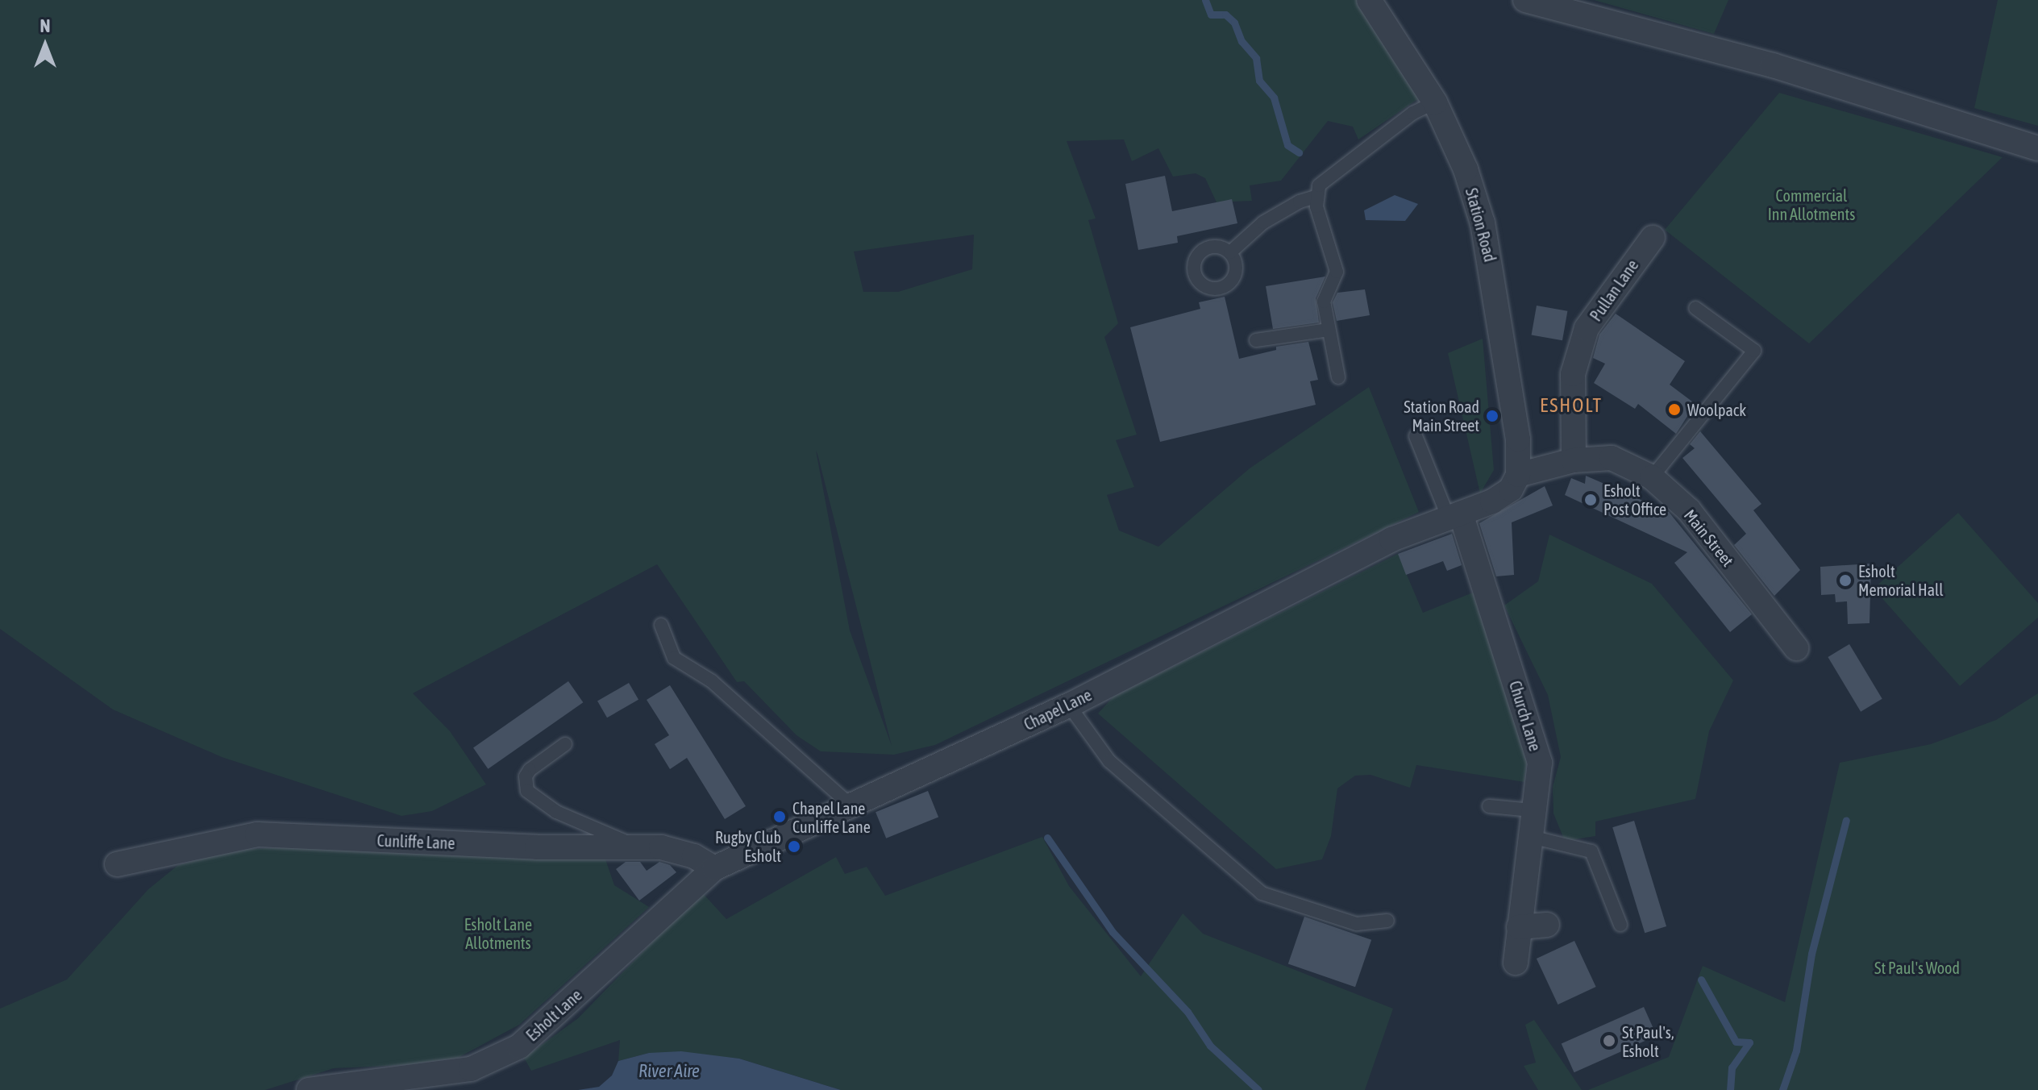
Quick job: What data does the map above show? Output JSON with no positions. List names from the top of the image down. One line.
{"streets":{"street":["Station Road","Pullan Lane","Main Street","Chapel Lane","Church Lane","Cunliffe Lane","Esholt Lane"]},"crossings":[["Station Road","Main Street"],["Pullan Lane","Main Street"],["Chapel Lane","Church Lane"],["Chapel Lane","Cunliffe Lane"],["Chapel Lane","Esholt Lane"]],"districts":["ESHOLT"],"water":["River Aire"],"parks":["Commercial Inn Allotments","Esholt Lane Allotments","St Paul's Wood"],"places":["Woolpack","Station Road Main Street","Esholt Post Office","Esholt Memorial Hall","Chapel Lane Cunliffe Lane","Rugby Club Esholt","St Paul's, Esholt"],"north":"top"}
